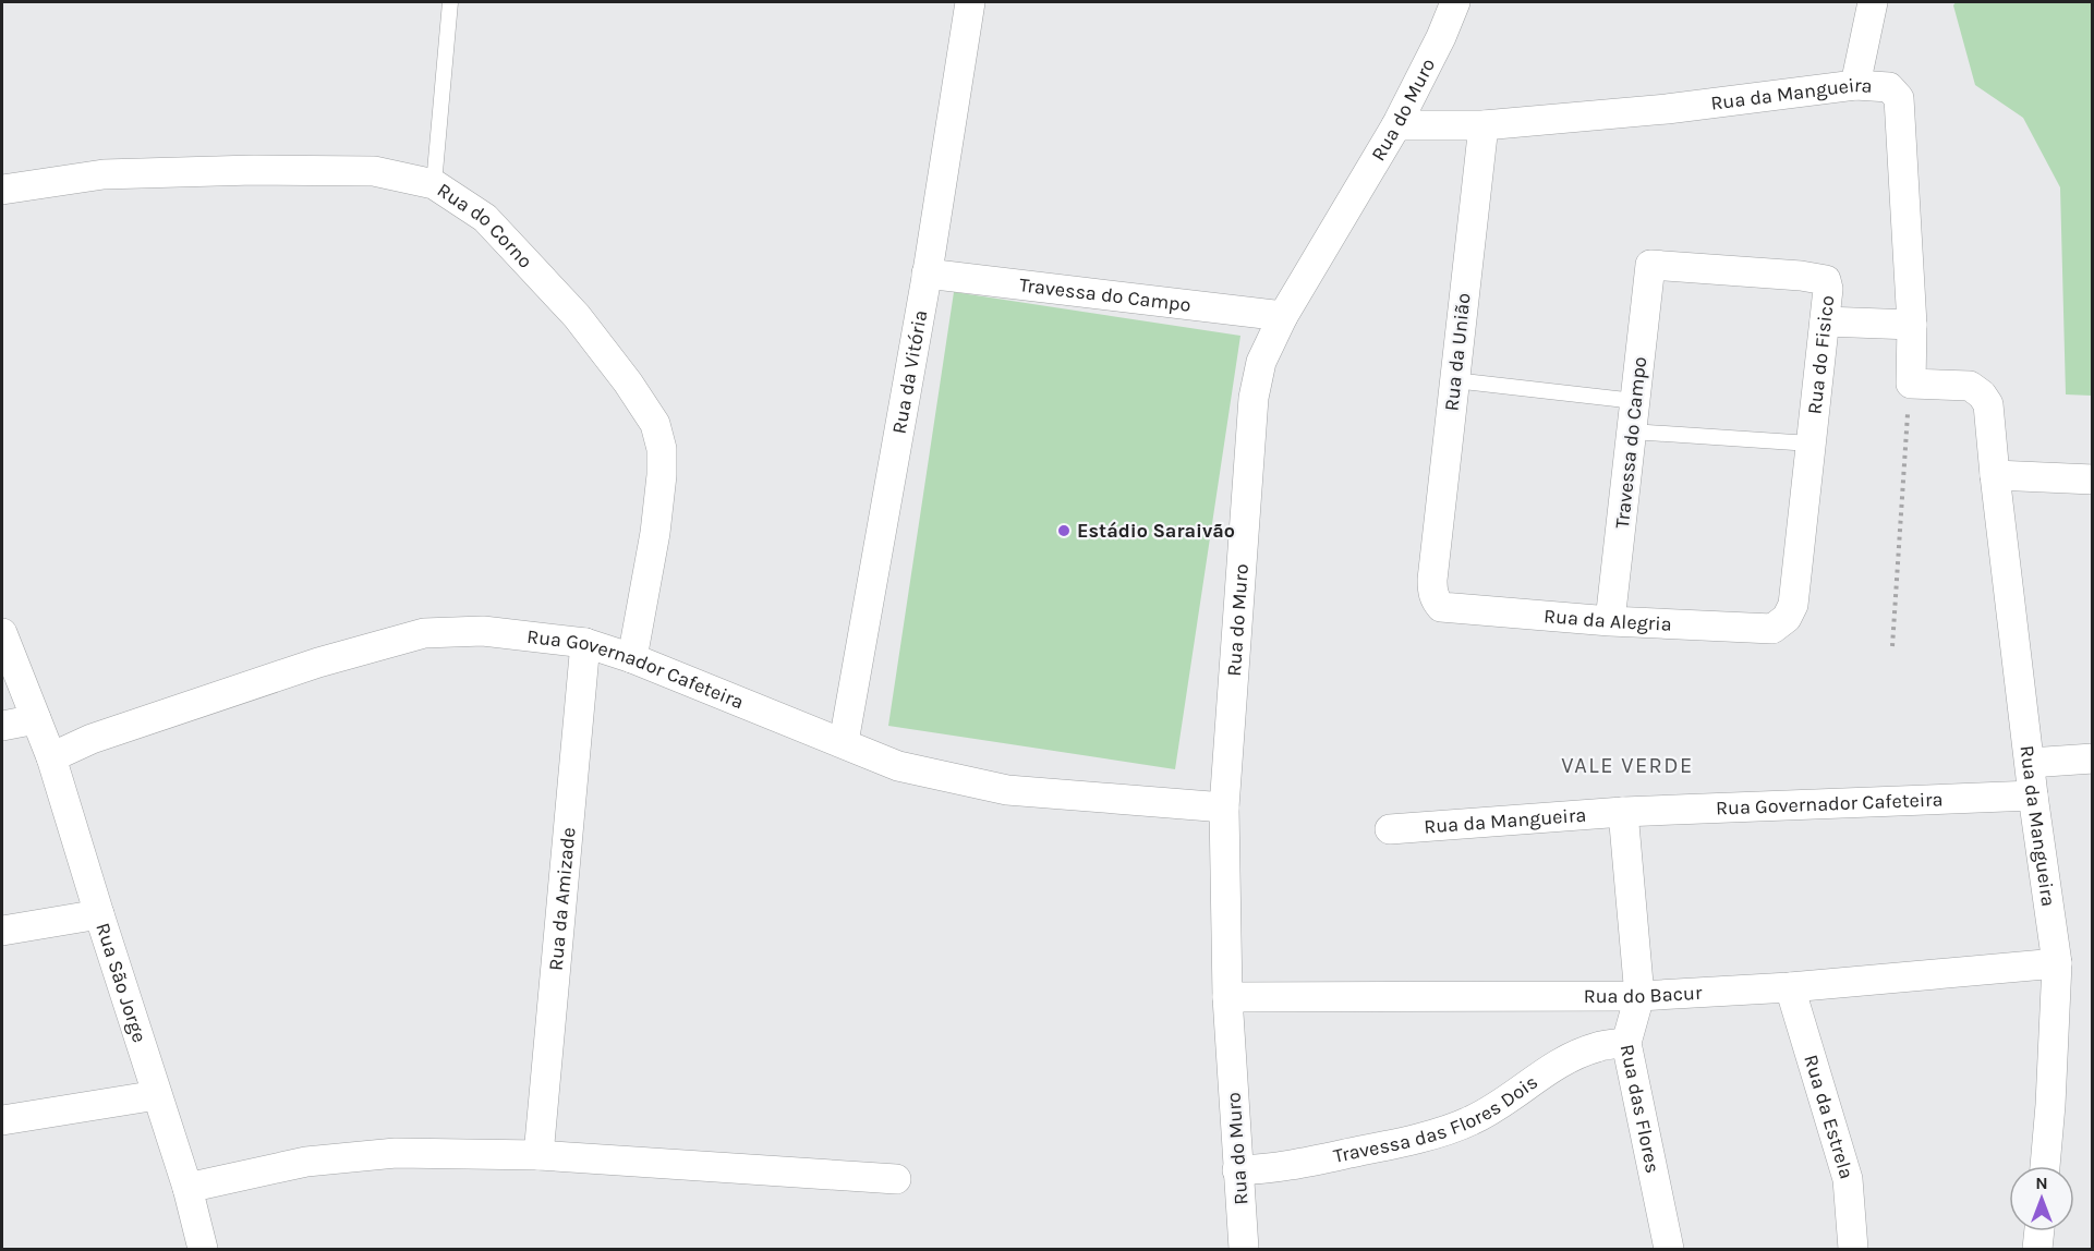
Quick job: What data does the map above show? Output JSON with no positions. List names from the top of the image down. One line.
{"streets":{"street":["Rua da Mangueira","Rua do Muro","Rua do Corno","Travessa do Campo","Rua da União","Rua do Fisico","Rua da Vitória","Rua da Alegria","Rua Governador Cafeteira","Rua da Amizade","Rua São Jorge","Rua do Bacur","Rua das Flores","Travessa das Flores Dois","Rua da Estrela"]},"crossings":[["Rua da Mangueira","Rua do Muro"],["Rua da Mangueira","Rua da União"],["Rua da Mangueira","Rua Governador Cafeteira"],["Rua da Mangueira","Rua do Bacur"],["Rua da Mangueira","Rua das Flores"],["Rua do Muro","Travessa do Campo"],["Rua do Muro","Rua Governador Cafeteira"],["Rua do Muro","Rua do Bacur"],["Rua do Muro","Travessa das Flores Dois"],["Rua do Corno","Rua Governador Cafeteira"],["Travessa do Campo","Rua do Fisico"],["Travessa do Campo","Rua da Vitória"],["Travessa do Campo","Rua da Alegria"],["Rua da União","Rua da Alegria"],["Rua do Fisico","Rua da Alegria"],["Rua da Vitória","Rua Governador Cafeteira"],["Rua Governador Cafeteira","Rua da Amizade"],["Rua Governador Cafeteira","Rua São Jorge"],["Rua Governador Cafeteira","Rua das Flores"],["Rua do Bacur","Rua das Flores"],["Rua do Bacur","Rua da Estrela"],["Rua das Flores","Travessa das Flores Dois"]],"districts":["VALE VERDE"],"places":["Estádio Saraivão"],"north":"top"}
